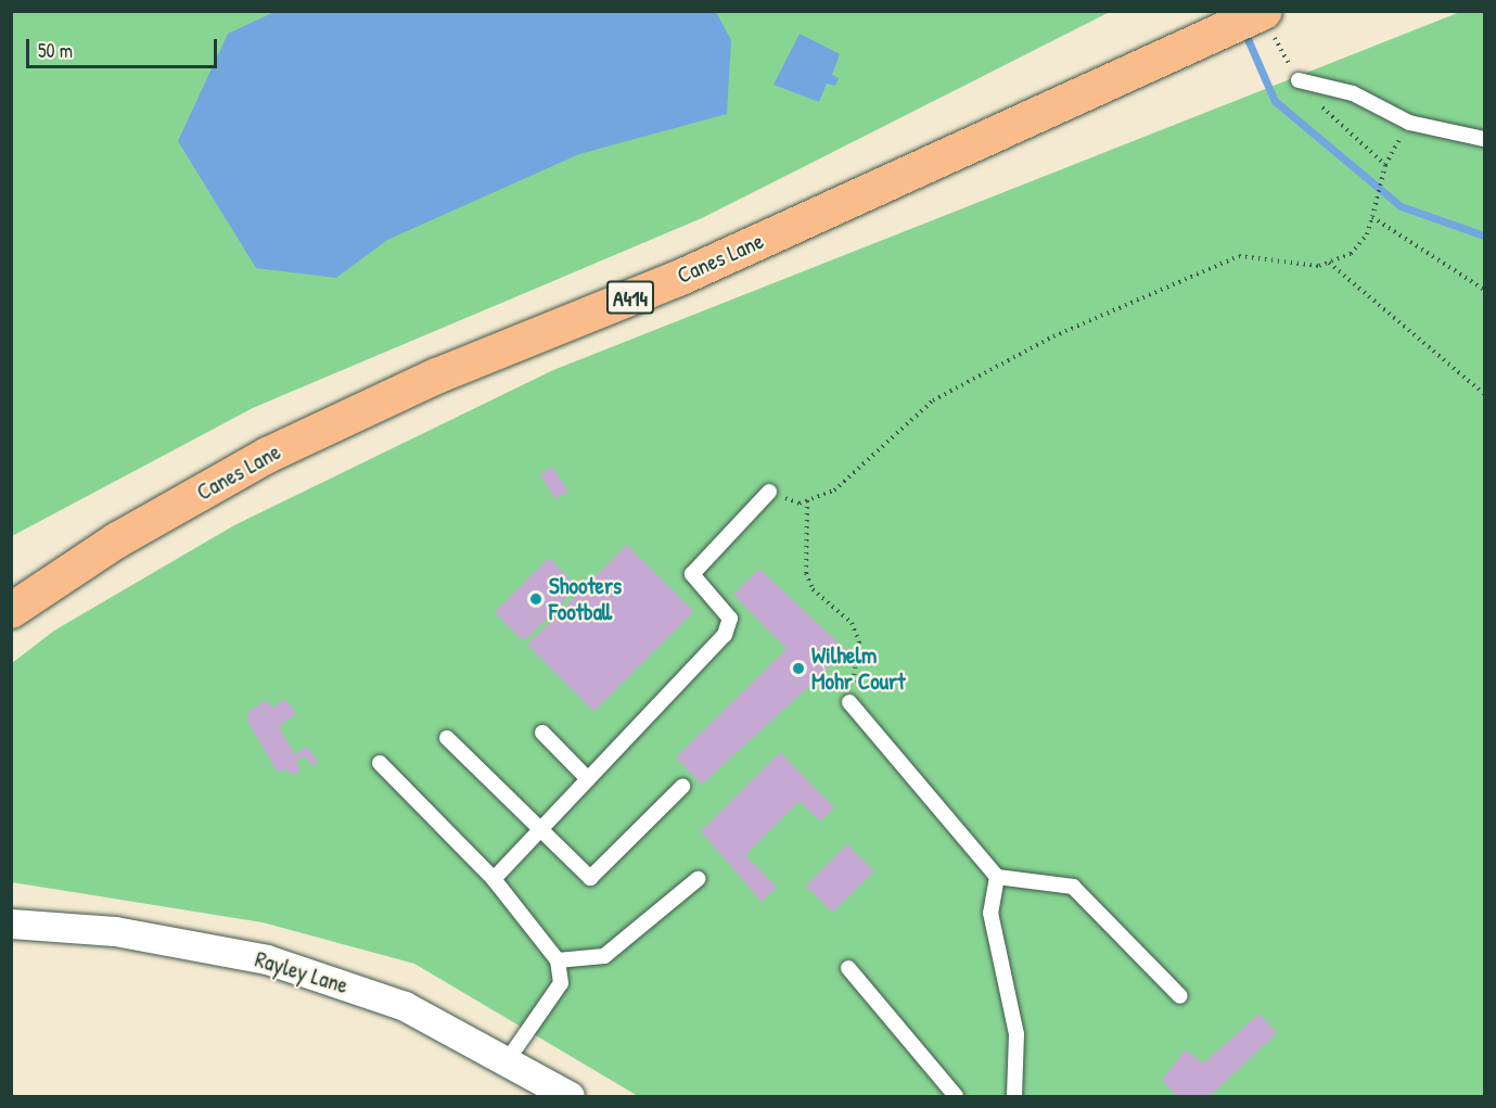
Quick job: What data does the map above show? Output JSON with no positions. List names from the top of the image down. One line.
{"streets":{"highway":["Canes Lane","A414"],"street":["Rayley Lane"]},"places":["Shooters Football","Wilhelm Mohr Court"],"scale_bar":"50 m"}
